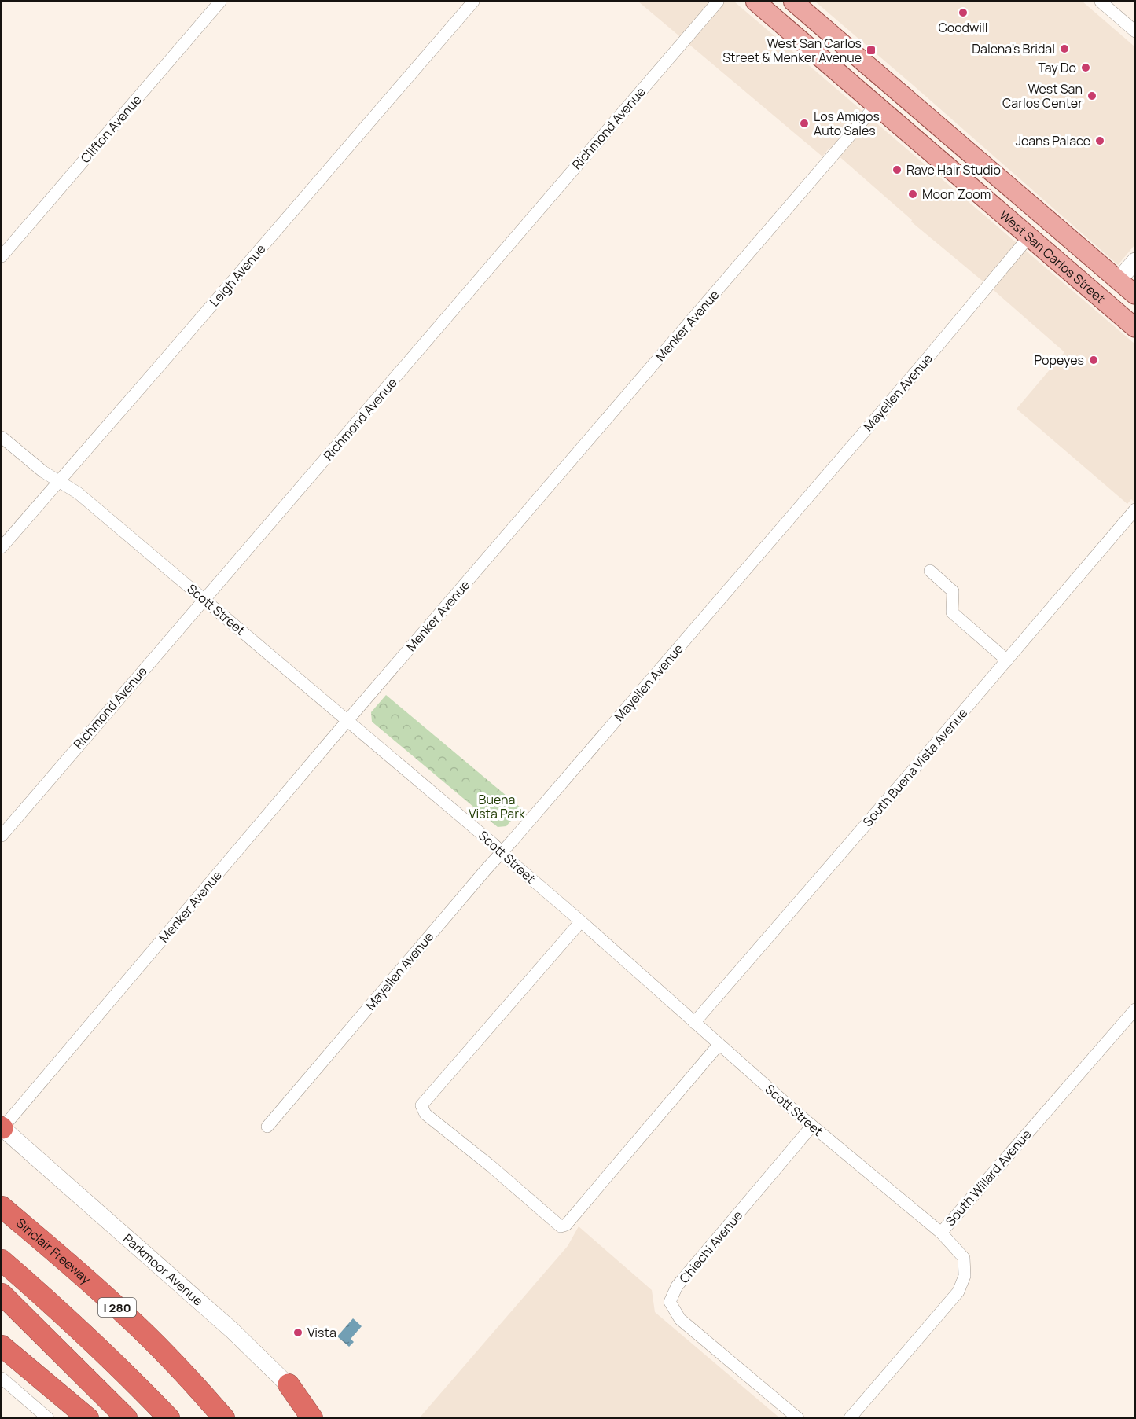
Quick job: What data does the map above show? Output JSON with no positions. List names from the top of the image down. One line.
{"streets":{"highway":["Sinclair Freeway","I 280"],"main road":["West San Carlos Street"],"street":["Richmond Avenue","Clifton Avenue","Leigh Avenue","Menker Avenue","Mayellen Avenue","Scott Street","South Buena Vista Avenue","South Willard Avenue","Chiechi Avenue","Parkmoor Avenue"]},"crossings":[["Richmond Avenue","Scott Street"],["West San Carlos Street","Menker Avenue"],["West San Carlos Street","Mayellen Avenue"],["Leigh Avenue","Scott Street"],["Menker Avenue","Scott Street"],["Menker Avenue","Parkmoor Avenue"],["Mayellen Avenue","Scott Street"],["Scott Street","South Buena Vista Avenue"],["Scott Street","South Willard Avenue"],["Scott Street","Chiechi Avenue"]],"parks":["Buena Vista Park"],"places":{"other":["Goodwill","Dalena’s Bridal","Tay Do","West San Carlos Center","Los Amigos Auto Sales","Jeans Palace","Rave Hair Studio","Moon Zoom","Popeyes","Vista"],"transit":["West San Carlos Street & Menker Avenue"]}}
